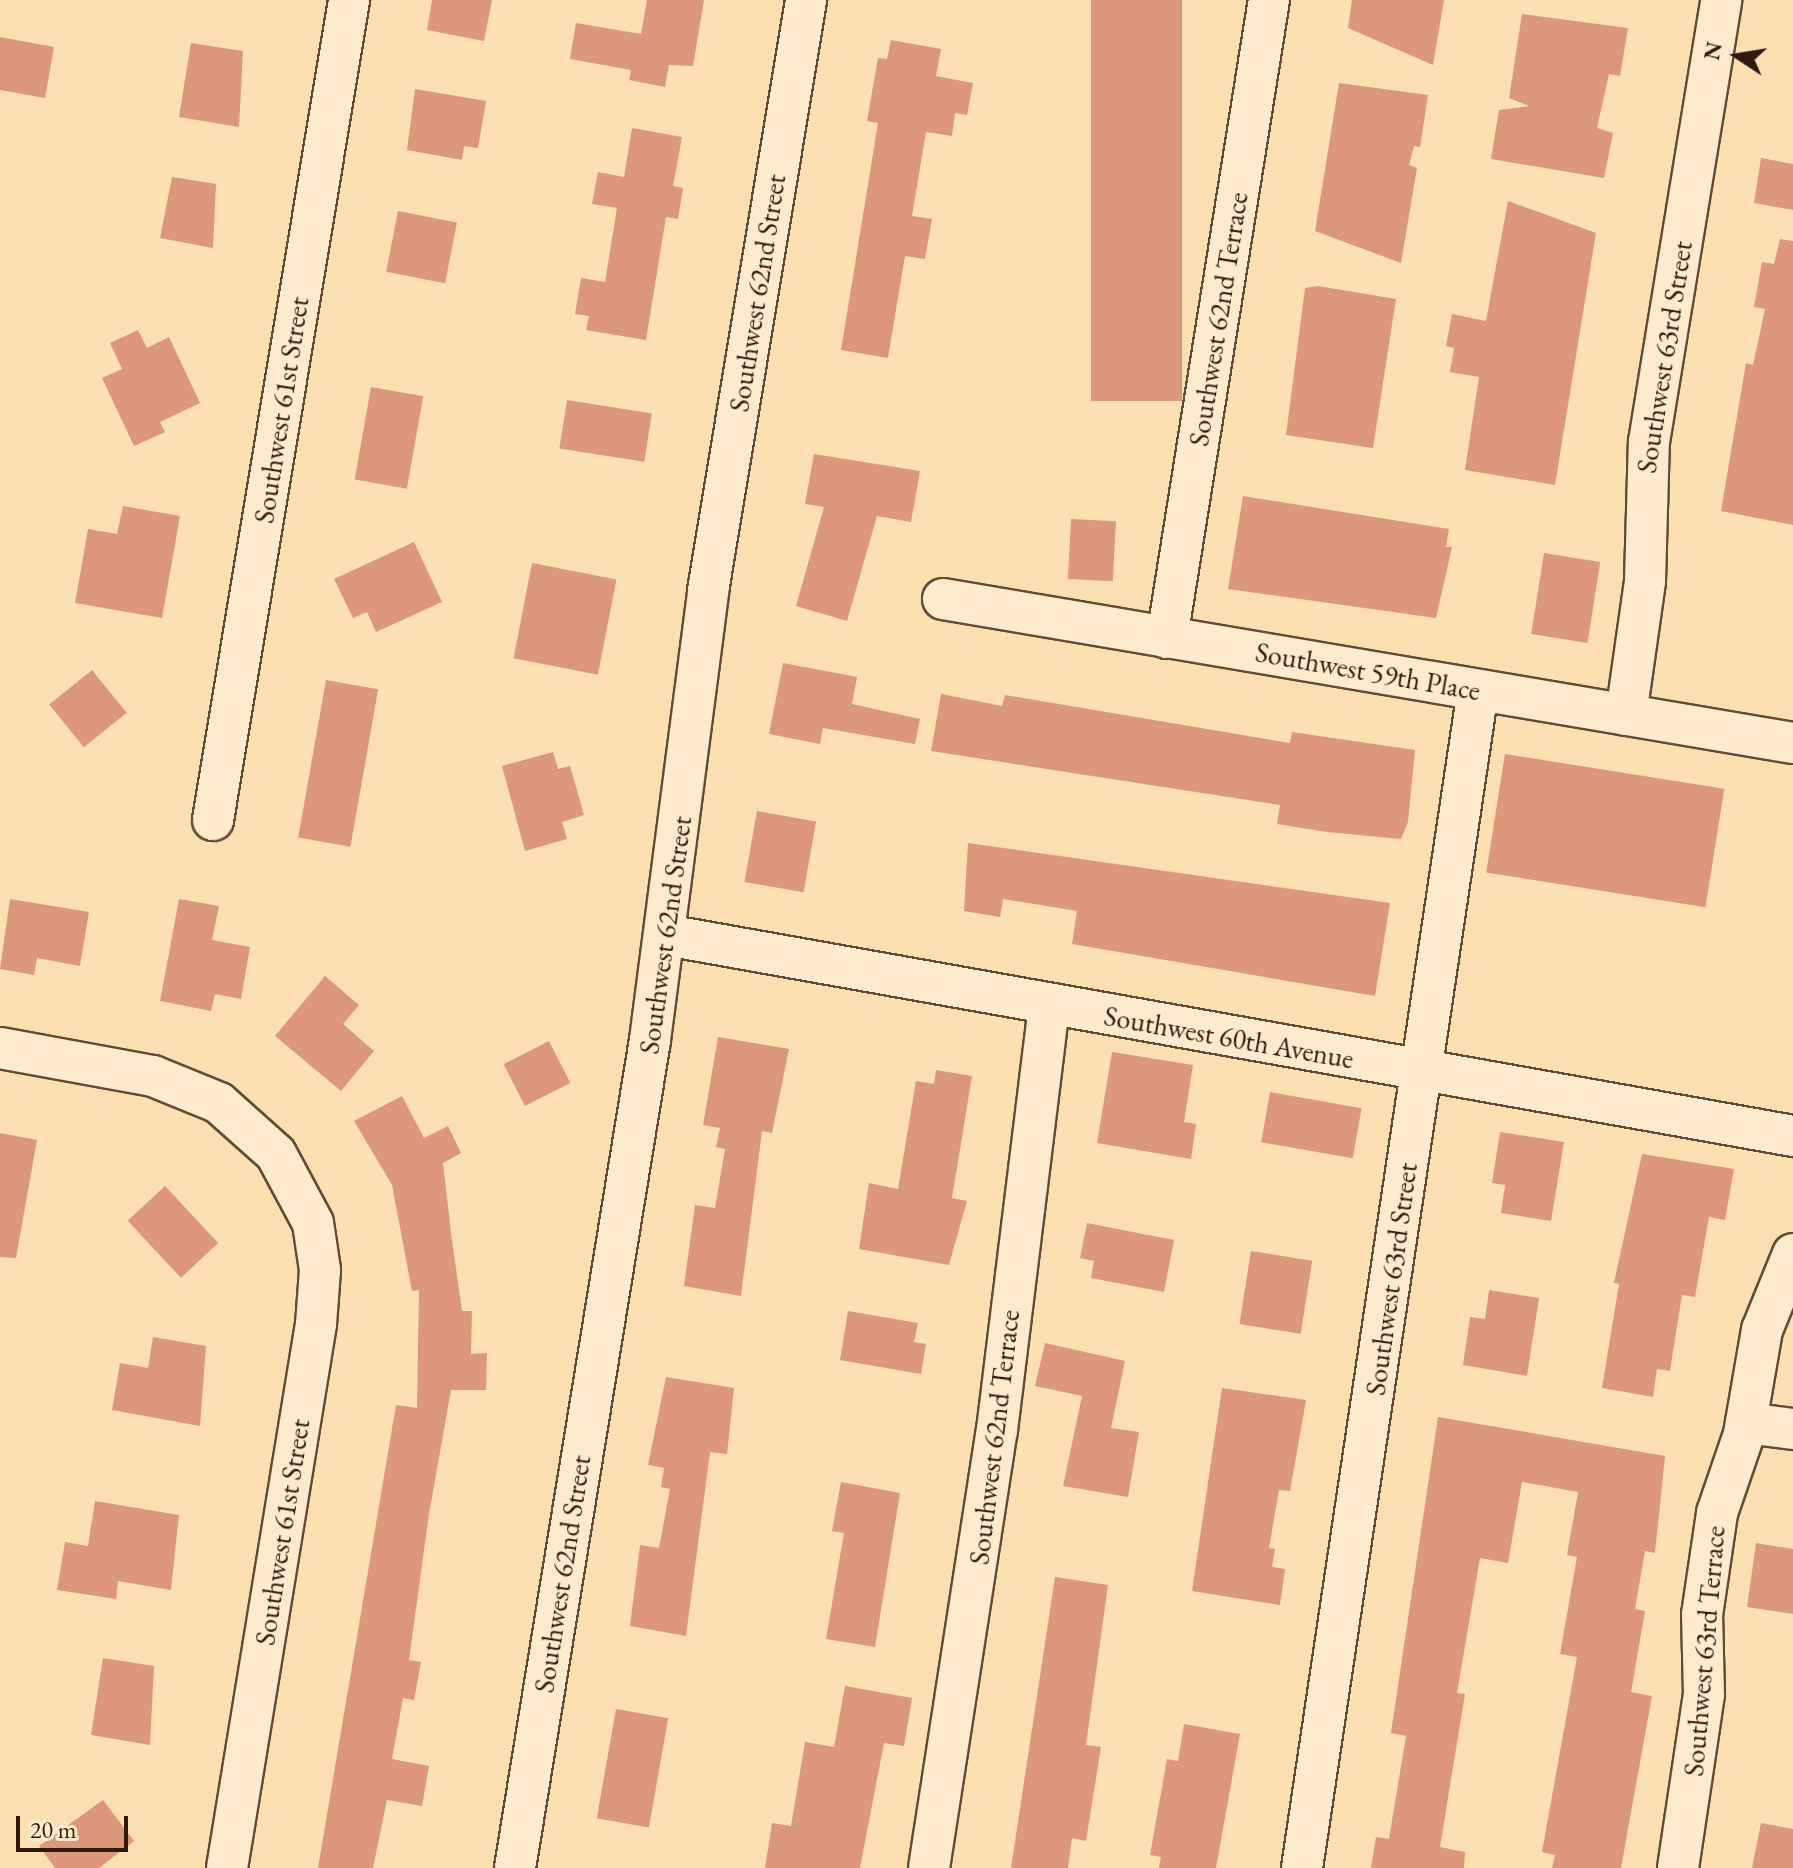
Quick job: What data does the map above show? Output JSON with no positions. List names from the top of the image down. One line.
{"streets":{"street":["Southwest 62nd Street","Southwest 62nd Terrace","Southwest 63rd Street","Southwest 61st Street","Southwest 59th Place","Southwest 60th Avenue","Southwest 63rd Terrace"]},"crossings":[["Southwest 62nd Street","Southwest 60th Avenue"],["Southwest 62nd Terrace","Southwest 59th Place"],["Southwest 62nd Terrace","Southwest 60th Avenue"],["Southwest 63rd Street","Southwest 59th Place"],["Southwest 63rd Street","Southwest 60th Avenue"]],"scale_bar":"20 m","north":"left"}
